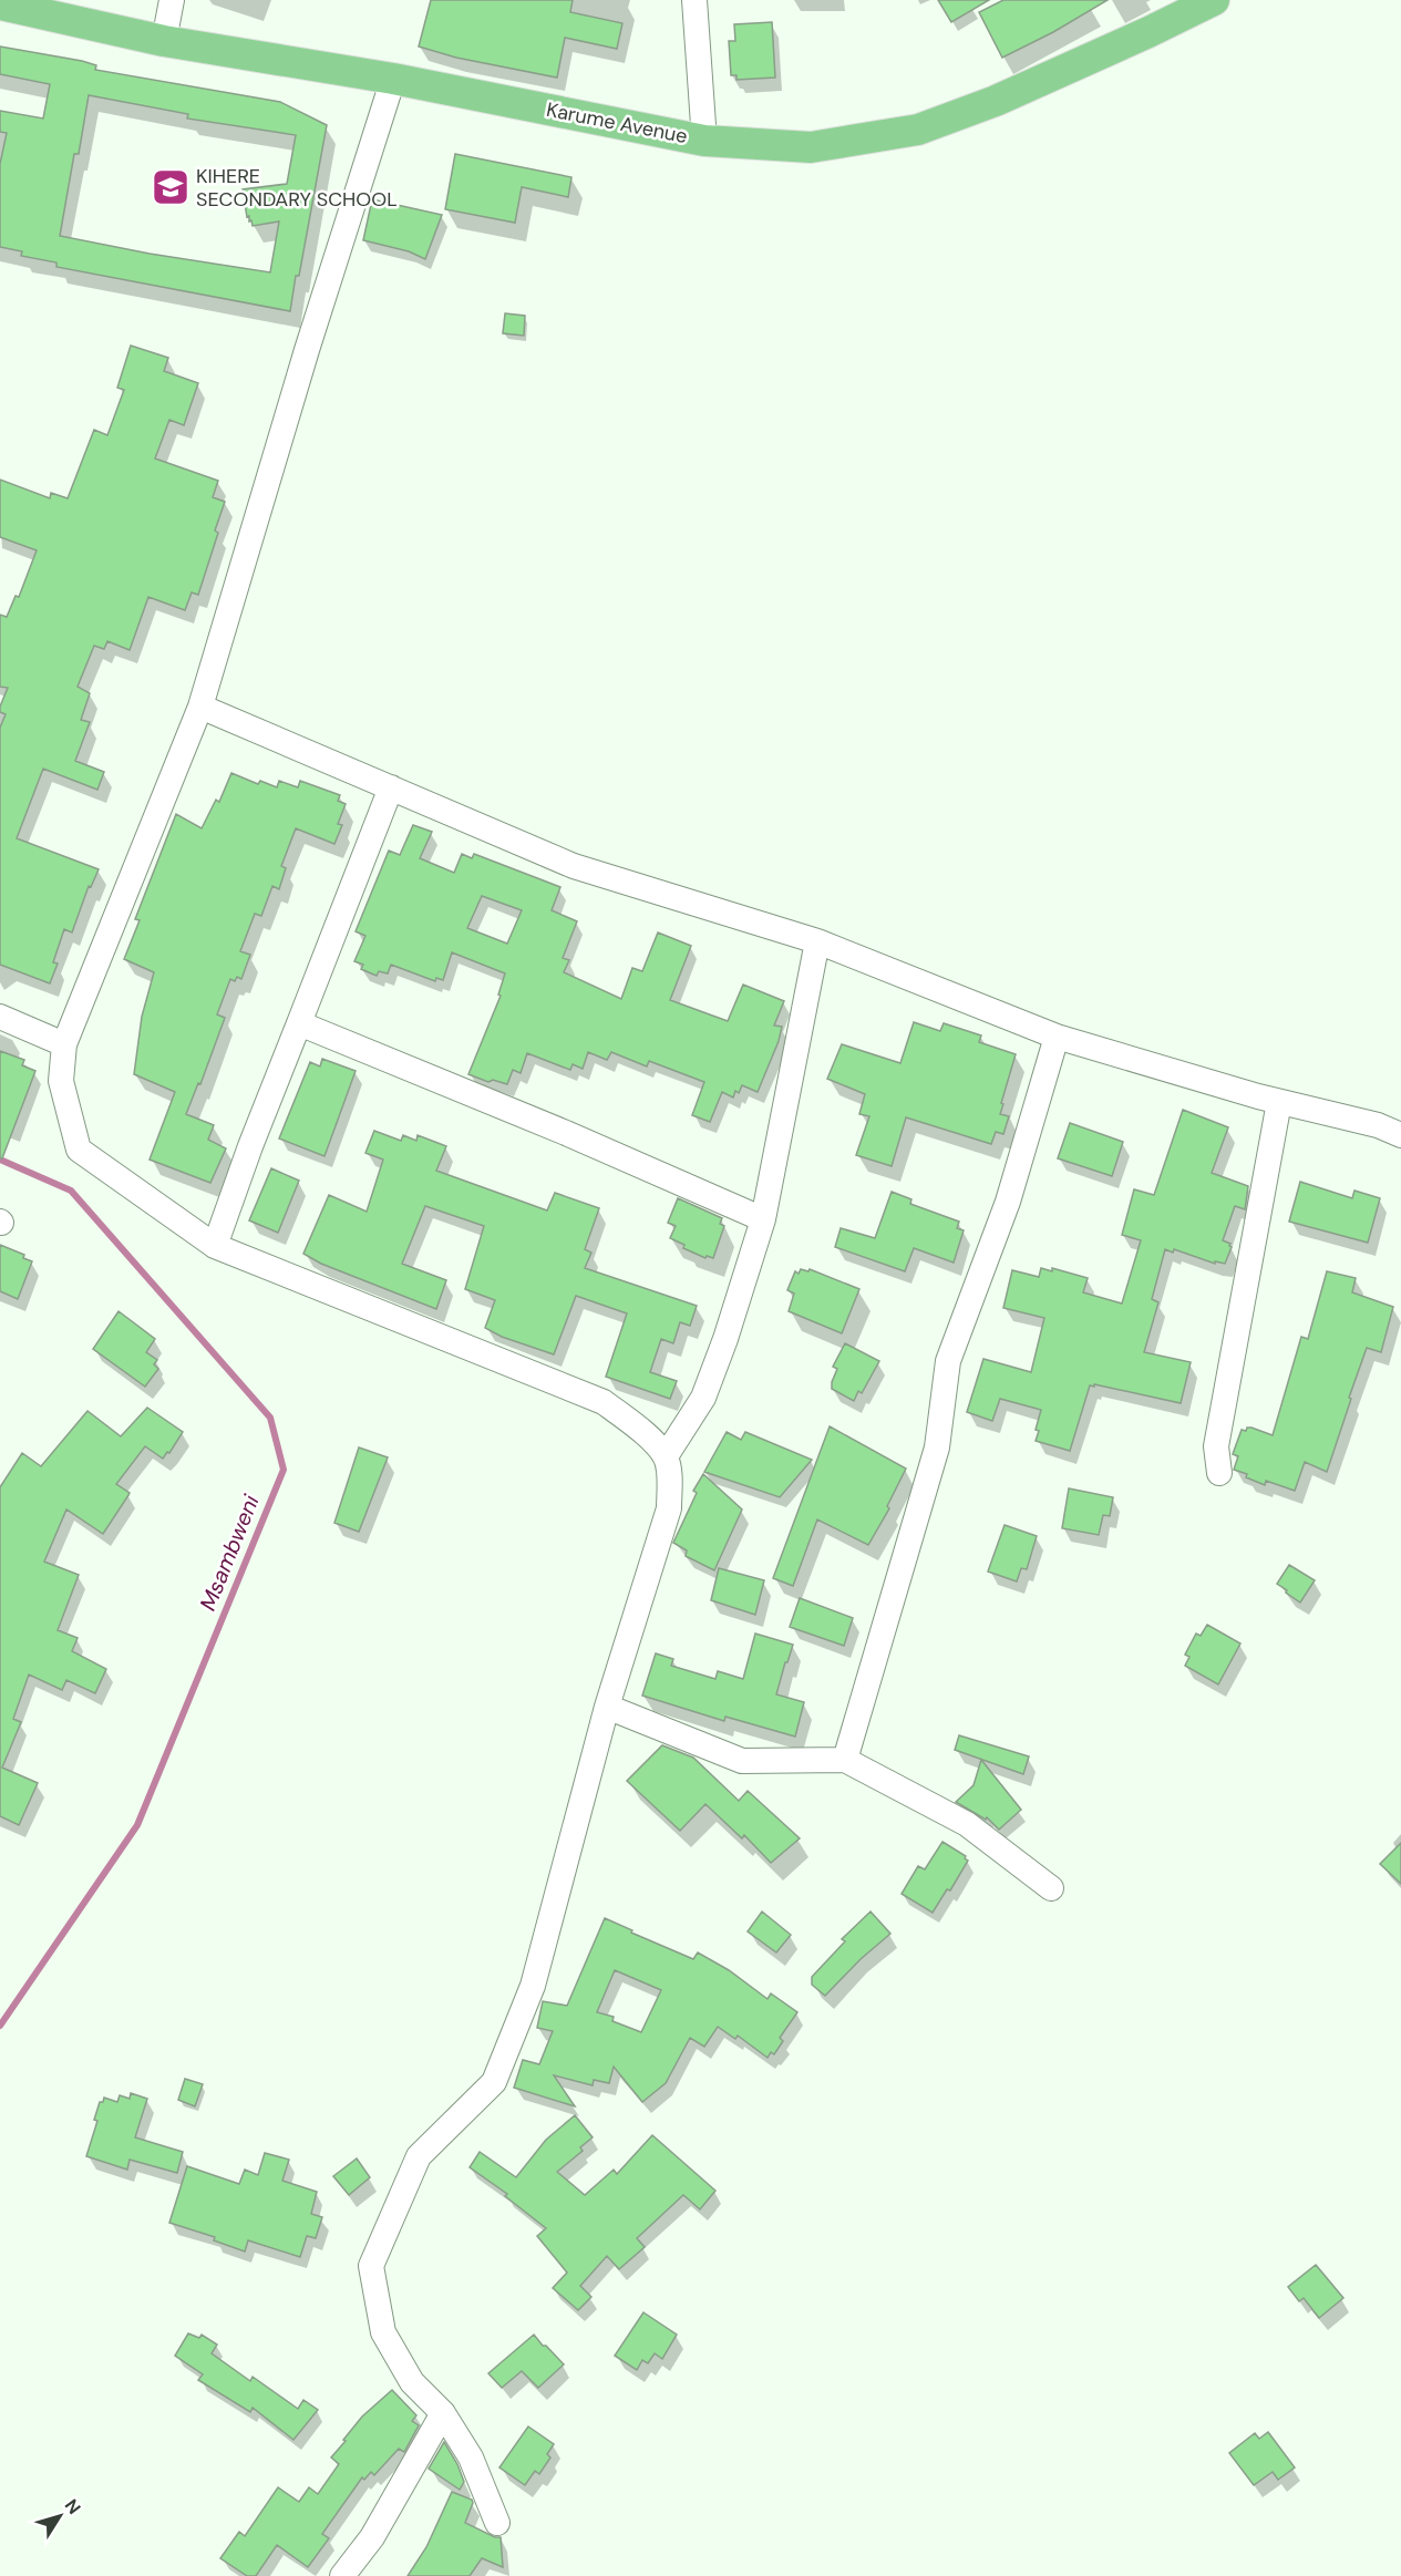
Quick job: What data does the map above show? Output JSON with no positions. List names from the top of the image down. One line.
{"streets":{"main road":["Karume Avenue"]},"water":["Msambweni"],"places":{"school or university":["KIHERE SECONDARY SCHOOL"]},"north":"top right"}
